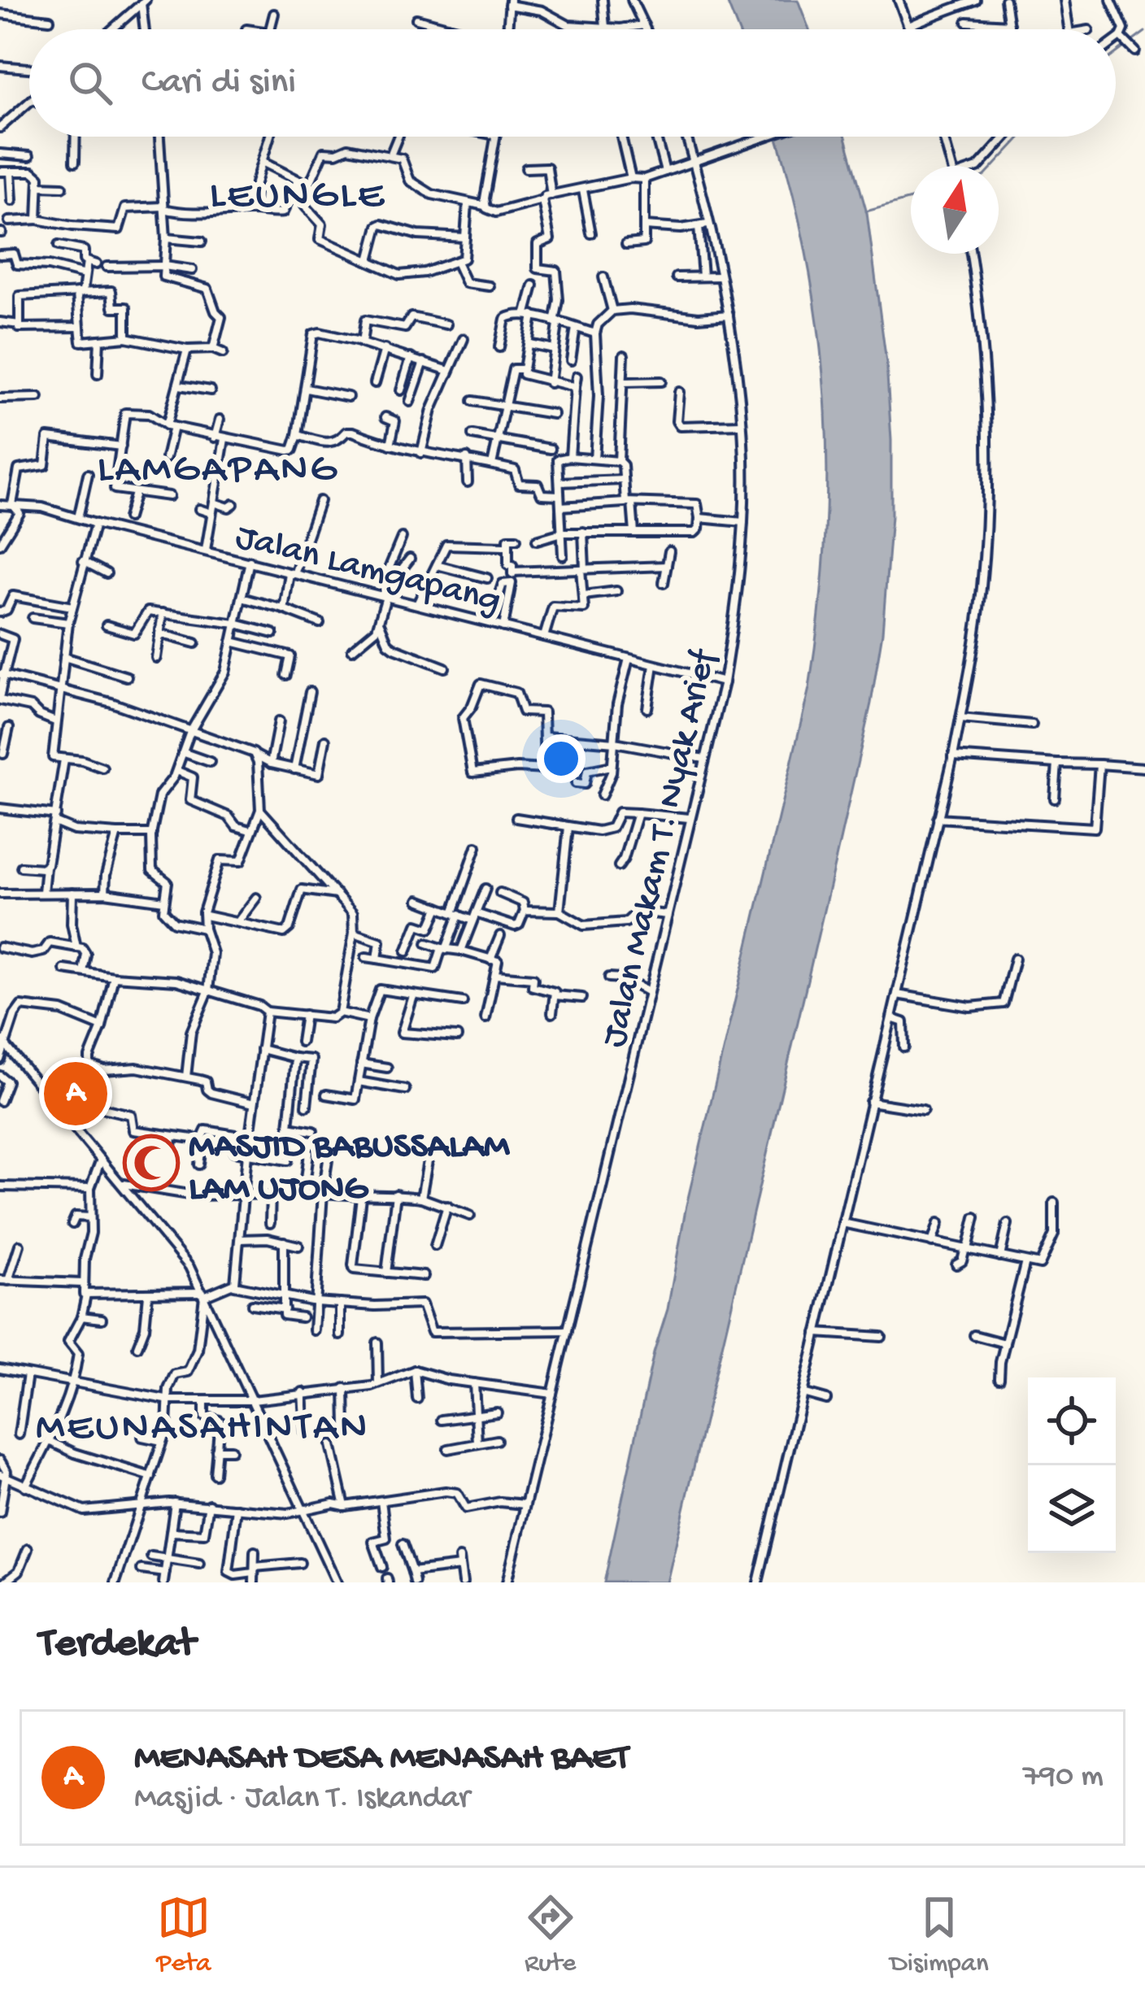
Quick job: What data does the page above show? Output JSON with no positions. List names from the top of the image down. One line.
{"streets":{"street":["Jalan Lamgapang","Jalan Makam T. Nyak Arief"]},"crossings":[["Jalan Lamgapang","Jalan Makam T. Nyak Arief"]],"districts":["LEUNGLE","LAMGAPANG","MEUNASAHINTAN"],"places":{"mosque":["MASJID BABUSSALAM LAM UJONG"]},"north":"top","page":{"search":"Cari di sini","pins":"A","heading":"Terdekat","list":[{"mark":"A","name":"MENASAH DESA MENASAH BAET","note":"Masjid · Jalan T. Iskandar","value":"790 m"}],"nav":["Peta","Rute","Disimpan"]}}
